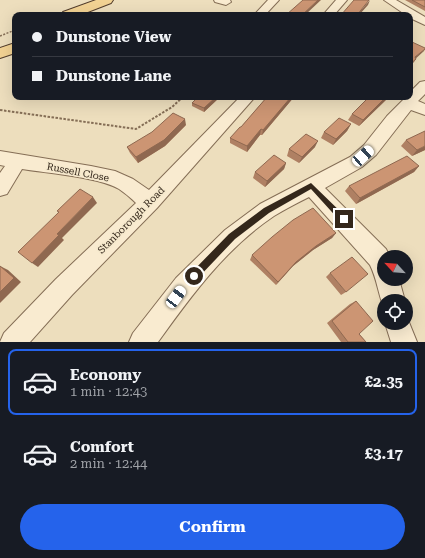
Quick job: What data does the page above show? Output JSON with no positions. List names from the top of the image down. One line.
{"streets":{"street":["Russell Close","Stanborough Road"]},"crossings":[["Russell Close","Stanborough Road"]],"north":"top left","page":{"banner":["Dunstone View","Dunstone Lane"],"list":[{"name":"Economy","note":"1 min · 12:43","value":"£2.35"},{"name":"Comfort","note":"2 min · 12:44","value":"£3.17"}],"buttons":"Confirm"}}
